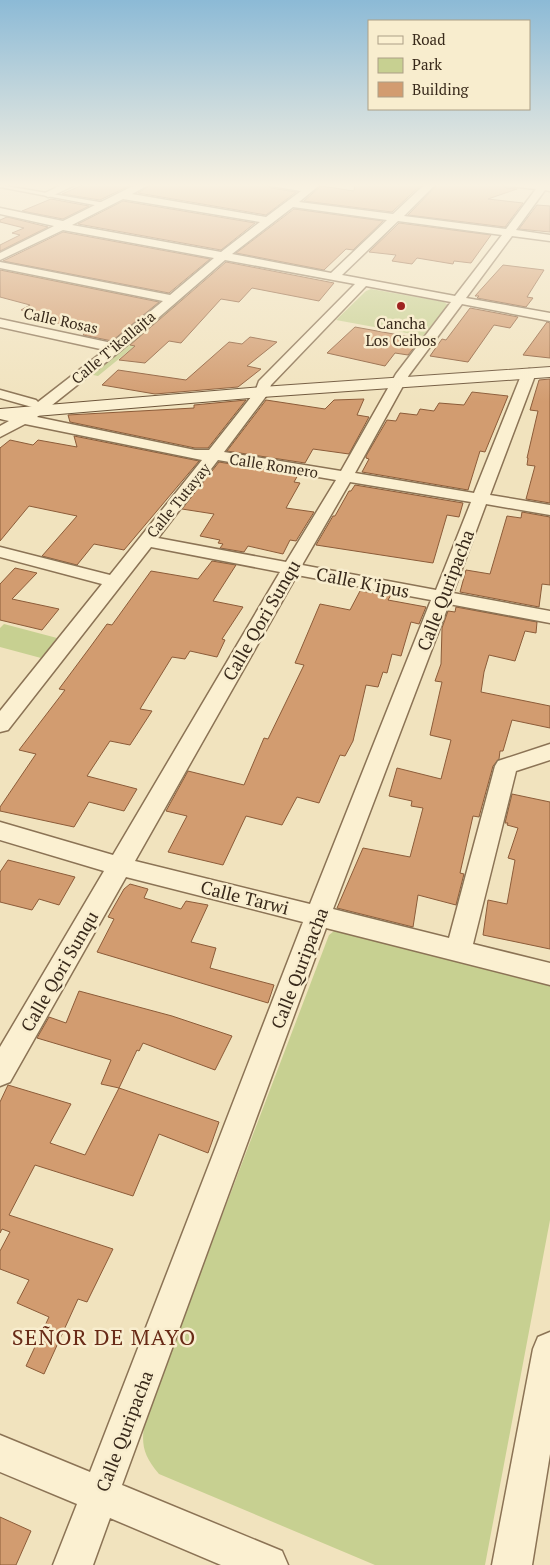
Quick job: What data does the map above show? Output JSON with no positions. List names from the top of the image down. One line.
{"streets":{"street":["Calle Rosas","Calle T'ikallajta","Calle Romero","Calle Tutayay","Calle K'ipus","Calle Quripacha","Calle Qori Sunqu","Calle Tarwi"]},"crossings":[["Calle Rosas","Calle T'ikallajta"],["Calle T'ikallajta","Calle Romero"],["Calle Romero","Calle Tutayay"],["Calle Romero","Calle Quripacha"],["Calle Romero","Calle Qori Sunqu"],["Calle Tutayay","Calle K'ipus"],["Calle K'ipus","Calle Quripacha"],["Calle K'ipus","Calle Qori Sunqu"],["Calle Quripacha","Calle Tarwi"],["Calle Qori Sunqu","Calle Tarwi"]],"districts":["SEÑOR DE MAYO"],"places":["Cancha Los Ceibos"],"legend":["Road","Park","Building"]}
